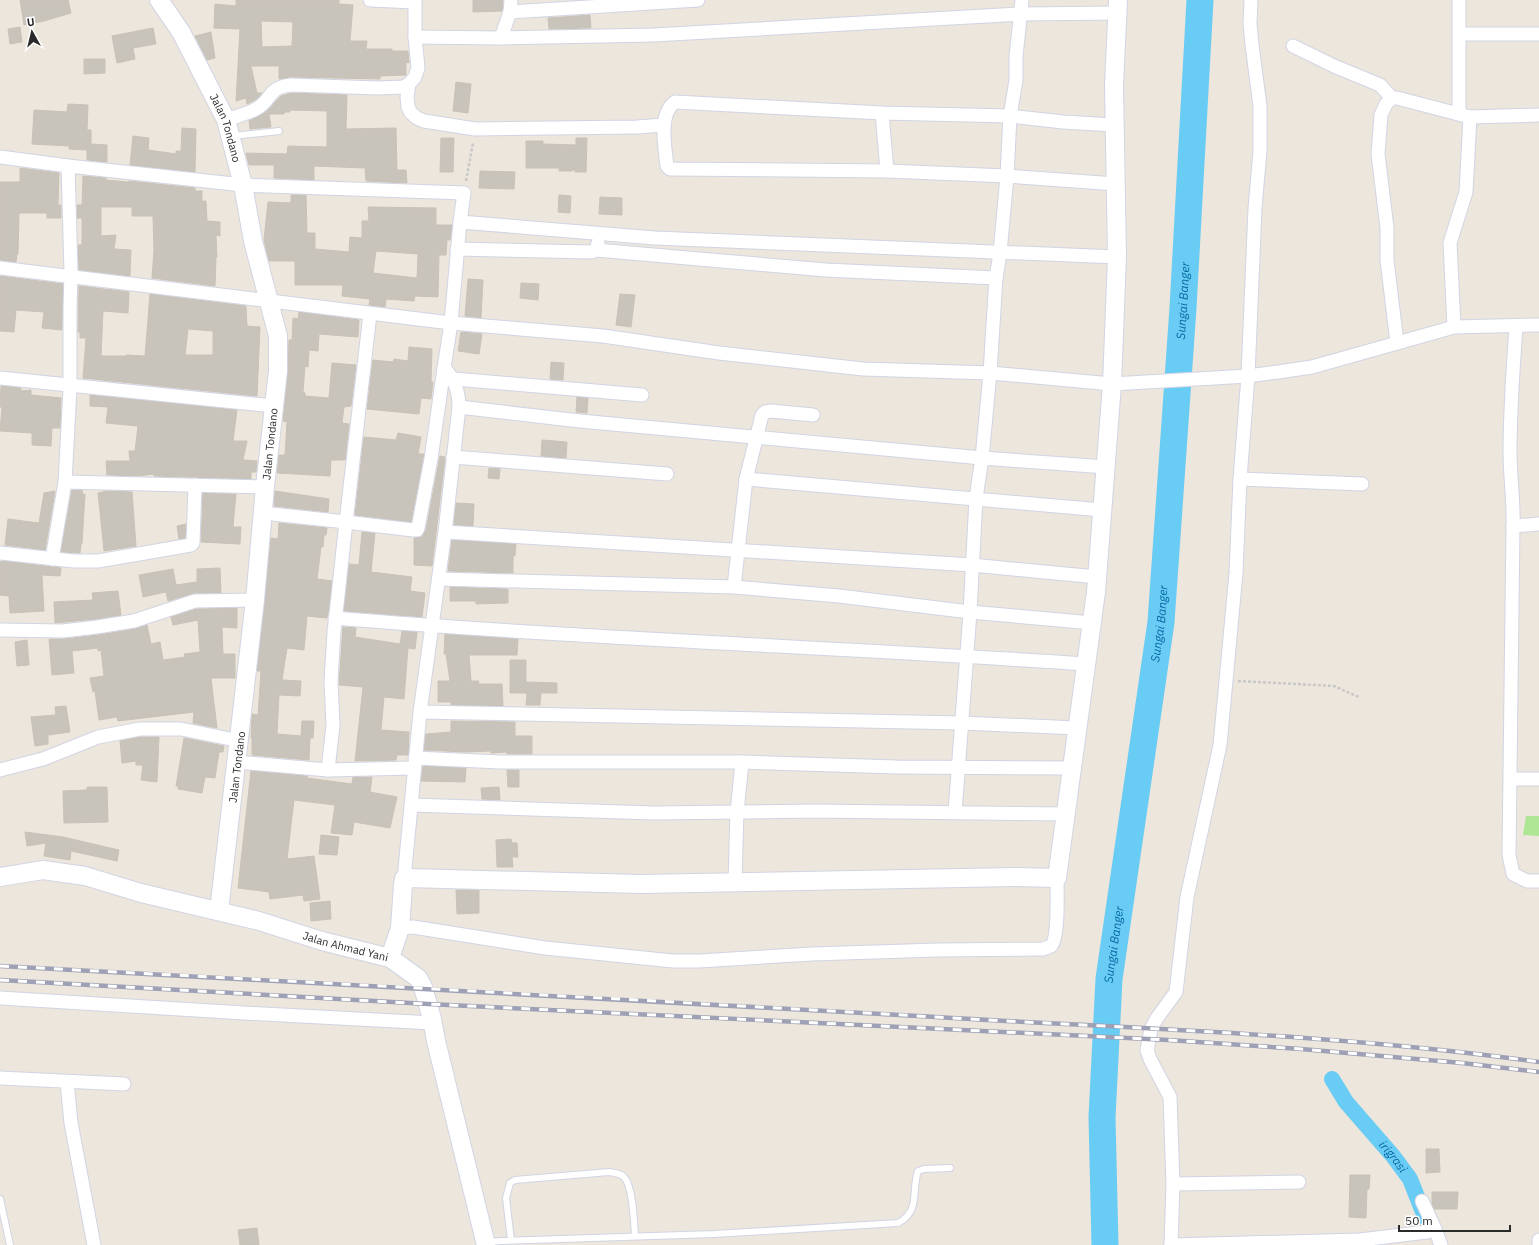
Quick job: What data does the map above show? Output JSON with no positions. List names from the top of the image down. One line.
{"streets":{"street":["Jalan Tondano","Jalan Ahmad Yani"]},"crossings":[["Jalan Tondano","Jalan Ahmad Yani"]],"water":["Sungai Banger","irigrasi"],"scale_bar":"50 m","north":"top"}
